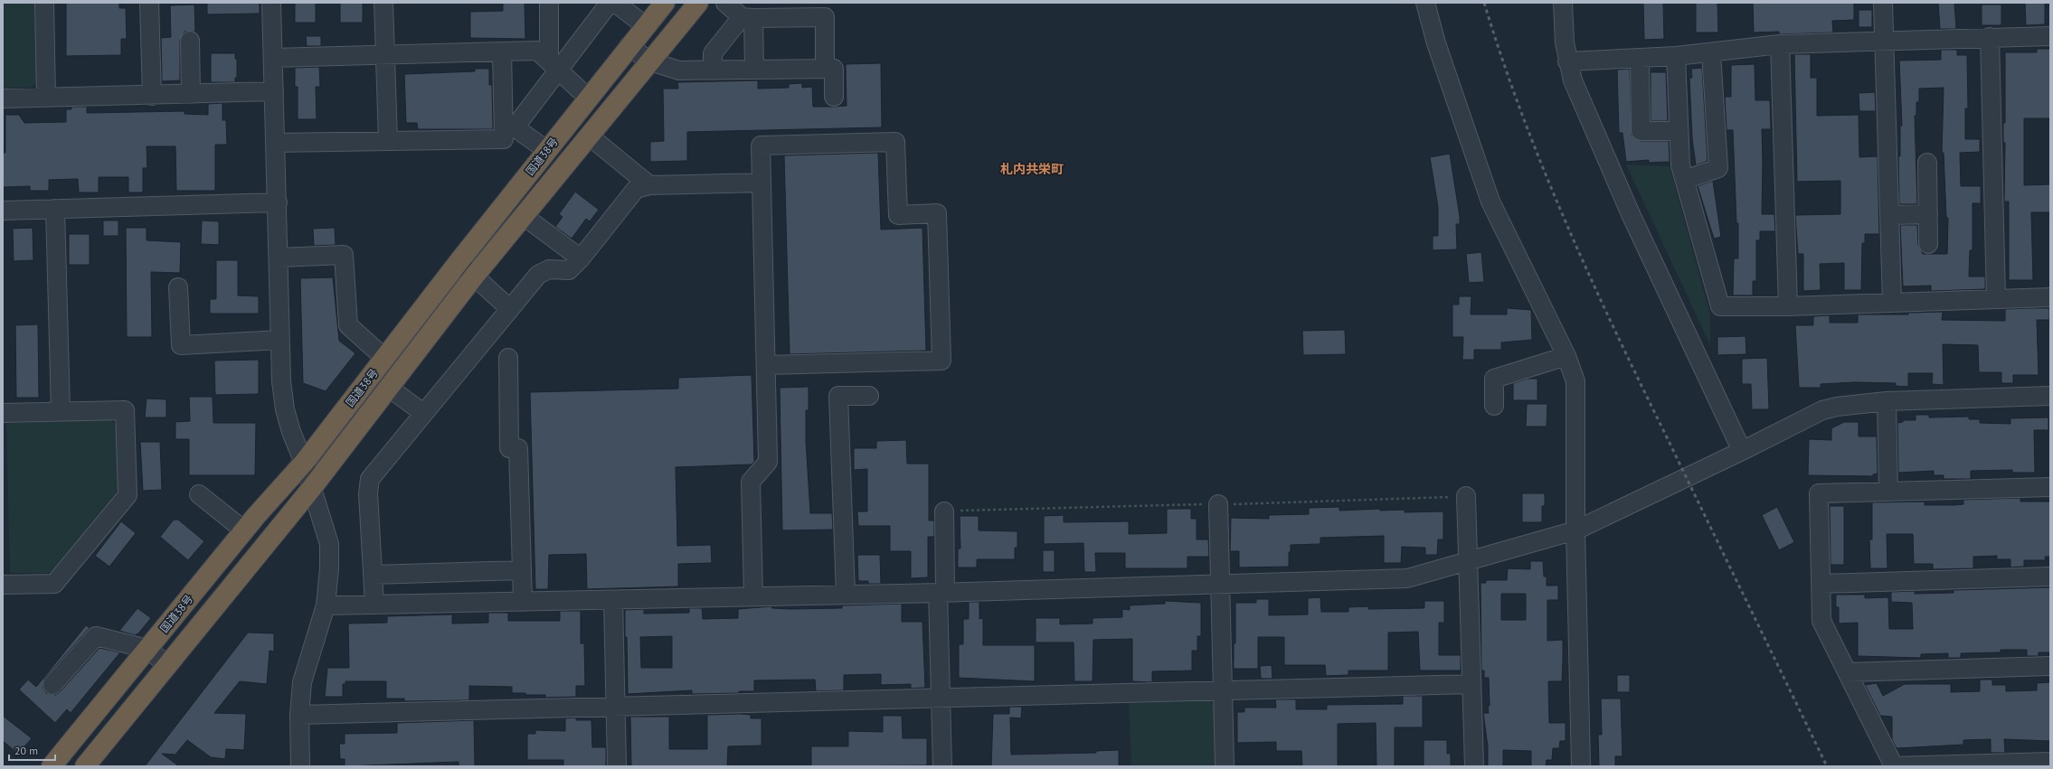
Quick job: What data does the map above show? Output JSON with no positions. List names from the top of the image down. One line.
{"streets":{"highway":["国道38号"]},"districts":["札内共栄町"],"scale_bar":"20 m"}
